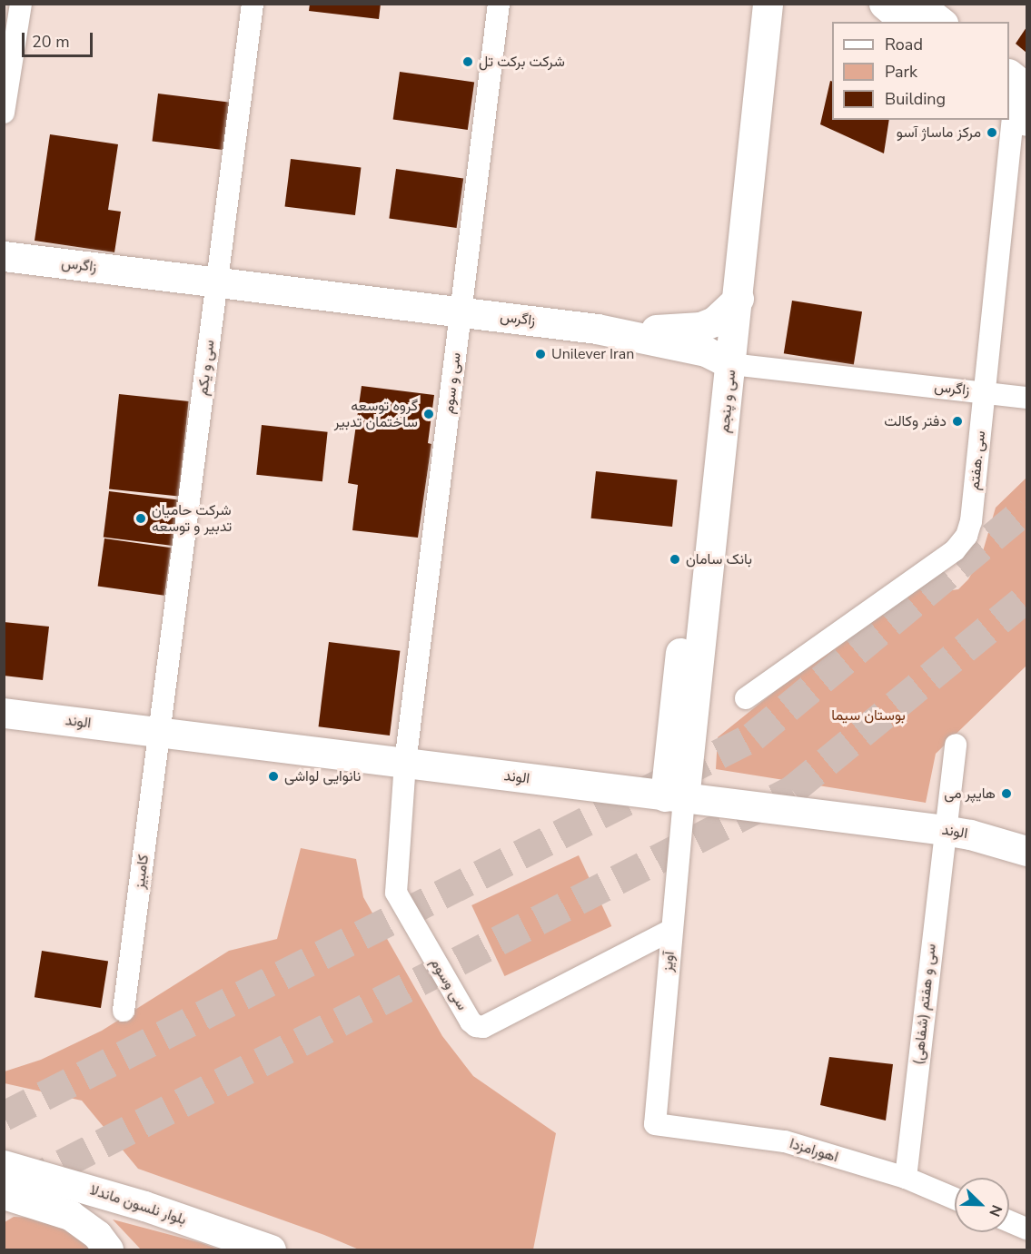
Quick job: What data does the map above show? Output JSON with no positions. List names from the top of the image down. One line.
{"streets":{"main road":["زاگرس","سی و پنجم","الوند","بلوار نلسون ماندلا"],"street":["سی و یکم","سی و سوم","سی .هفتم","کامبیز","آویز","سی وسوم","سی و هفتم (شفاهی)","اهورامزدا"]},"crossings":[["زاگرس","سی و یکم"],["زاگرس","سی و سوم"],["زاگرس","سی و پنجم"],["زاگرس","سی .هفتم"],["سی و یکم","الوند"],["سی و یکم","کامبیز"],["سی و سوم","الوند"],["سی و سوم","سی وسوم"],["سی و پنجم","الوند"],["سی و پنجم","آویز"],["الوند","کامبیز"],["الوند","آویز"],["الوند","سی وسوم"],["الوند","سی و هفتم (شفاهی)"],["آویز","سی وسوم"],["آویز","اهورامزدا"],["سی و هفتم (شفاهی)","اهورامزدا"]],"parks":["بوستان سیما"],"places":["شرکت برکت تل","مرکز ماساژ آسو","Unilever Iran","گروه توسعه ساختمان تدبیر","دفتر وکالت","شرکت حامیان تدبیر و توسعه","بانک سامان","نانوایی لواشی","هایپر می"],"legend":["Road","Park","Building"],"scale_bar":"20 m","north":"bottom right"}
